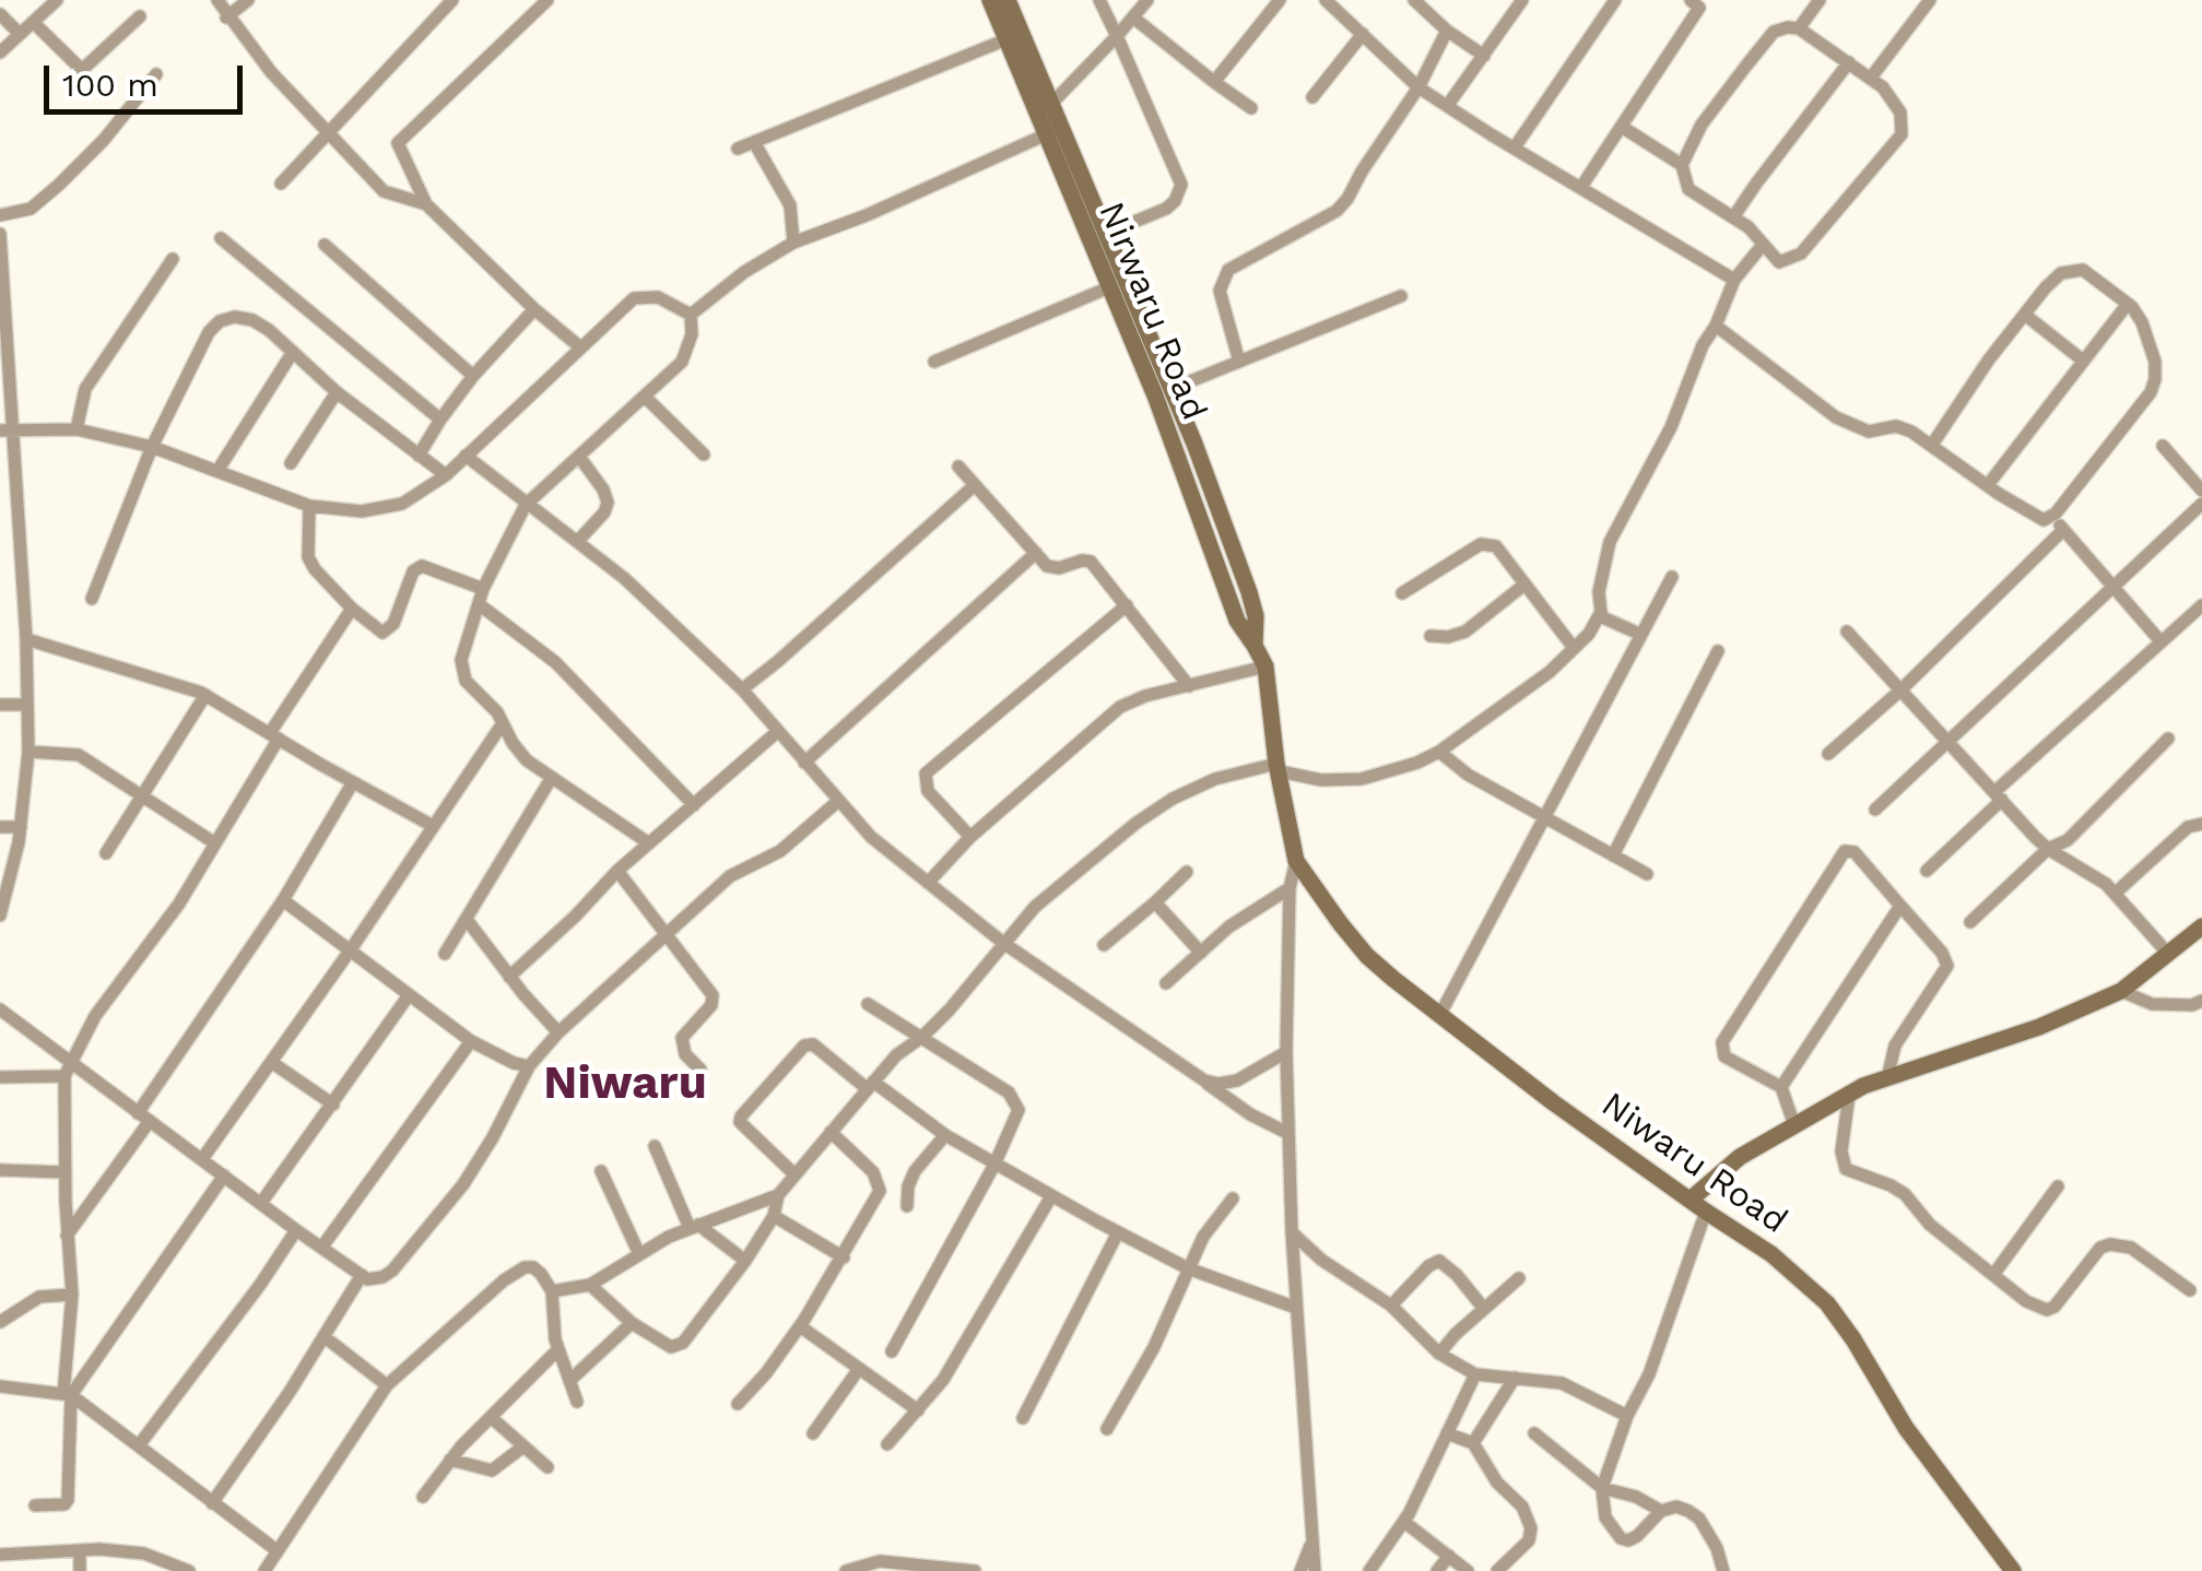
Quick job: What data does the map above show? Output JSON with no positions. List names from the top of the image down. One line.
{"streets":{"street":["Nirwaru Road","Niwaru Road"]},"districts":["Niwaru"],"scale_bar":"100 m"}
